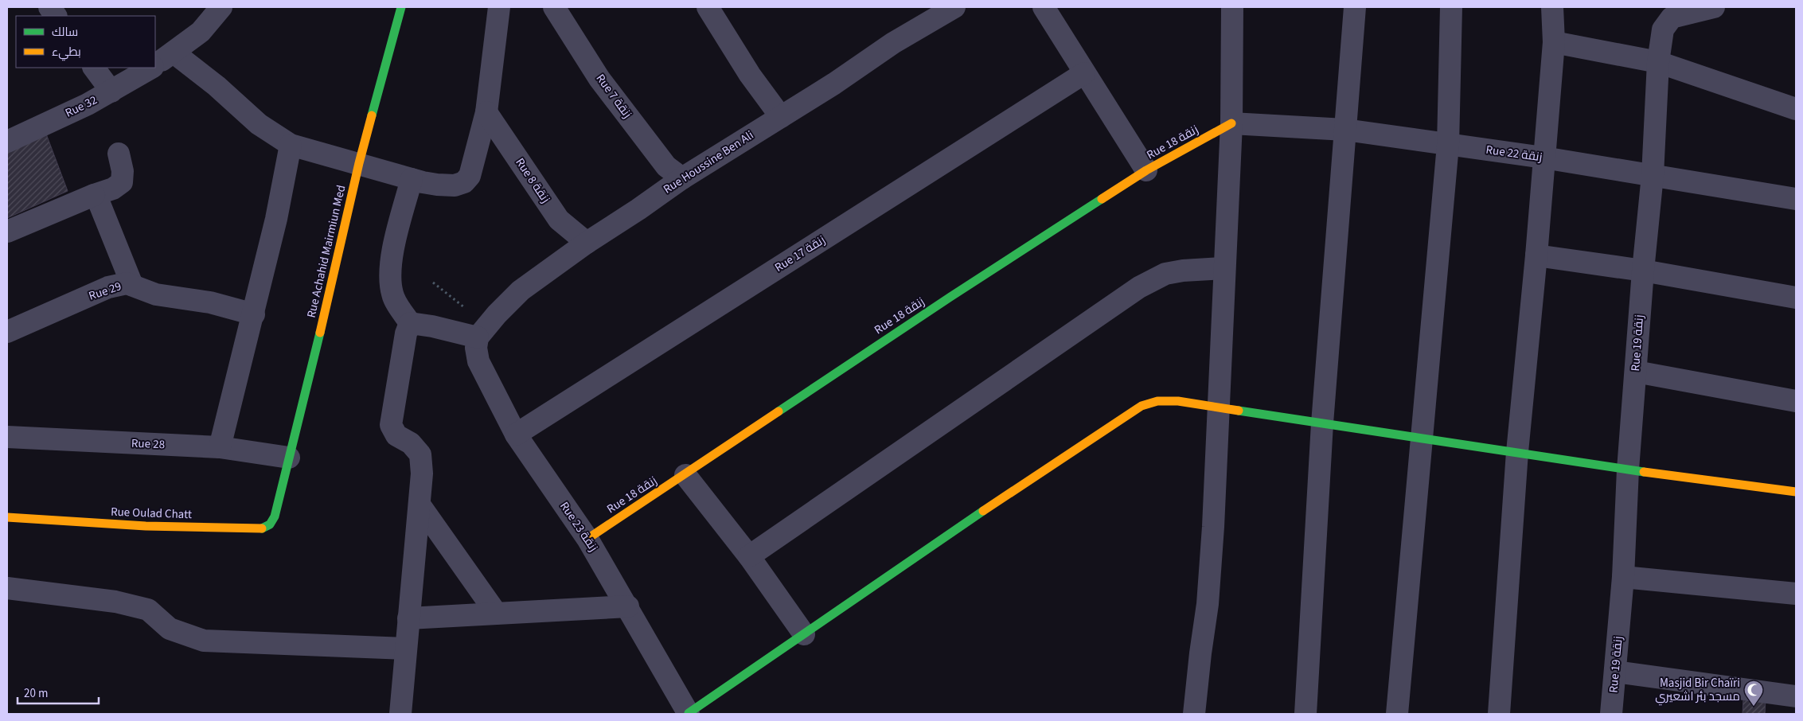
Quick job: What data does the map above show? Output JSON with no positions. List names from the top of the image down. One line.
{"streets":{"street":["Rue 7 زنقة","Rue 32","Rue 18 زنقة","Rue 22 زنقة","Rue Houssine Ben Ali","Rue 8 زنقة","Rue Achahid Mairmiun Med","Rue 17 زنقة","Rue 29","Rue 19 زنقة","Rue 28","Rue Oulad Chatt","Rue 23 زنقة"]},"crossings":[["Rue 7 زنقة","Rue Houssine Ben Ali"],["Rue 18 زنقة","Rue 22 زنقة"],["Rue 18 زنقة","Rue 23 زنقة"],["Rue 22 زنقة","Rue 19 زنقة"],["Rue Houssine Ben Ali","Rue 8 زنقة"],["Rue Houssine Ben Ali","Rue 23 زنقة"],["Rue Achahid Mairmiun Med","Rue 28"],["Rue Achahid Mairmiun Med","Rue Oulad Chatt"],["Rue 17 زنقة","Rue 23 زنقة"]],"places":{"mosque":["Masjid Bir Chaïri مسجد بئر اشعيري"]},"legend":["سالك","بطيء"],"scale_bar":"20 m"}
